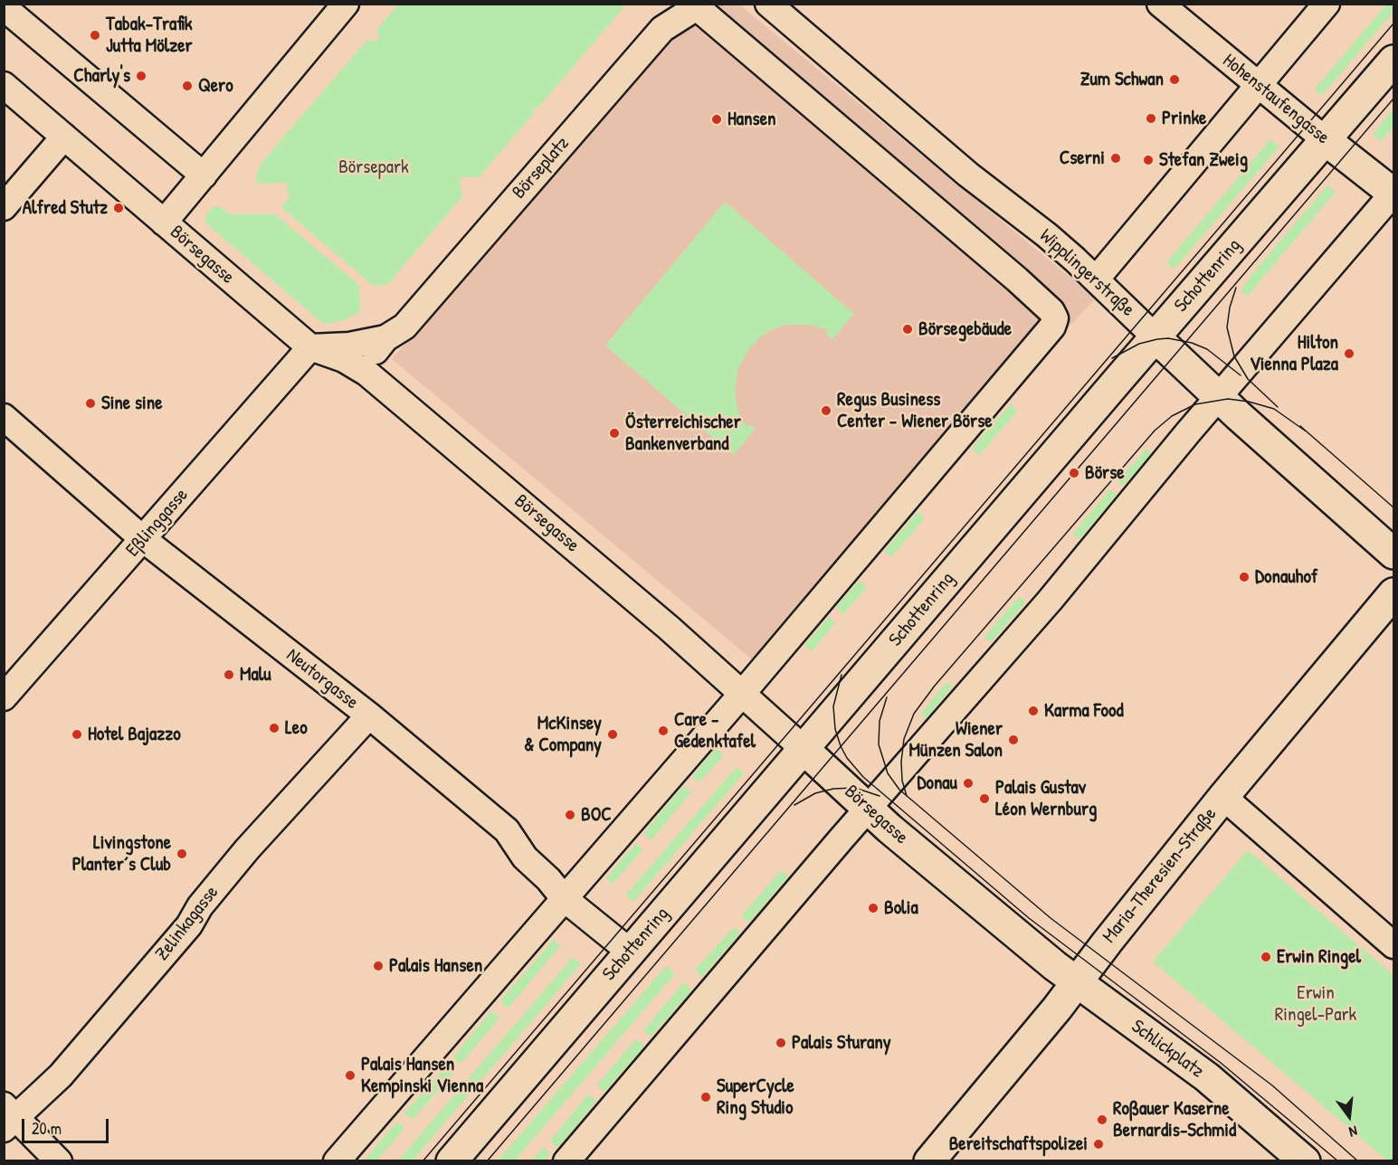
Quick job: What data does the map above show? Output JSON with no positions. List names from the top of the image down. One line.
{"streets":{"main road":["Hohenstaufengasse","Börsegasse","Wipplingerstraße","Schottenring","Maria-Theresien-Straße","Schlickplatz"],"street":["Börseplatz","Eßlinggasse","Neutorgasse","Zelinkagasse"]},"crossings":[["Hohenstaufengasse","Schottenring"],["Börseplatz","Börsegasse"],["Börseplatz","Eßlinggasse"],["Börsegasse","Schottenring"],["Börsegasse","Eßlinggasse"],["Börsegasse","Maria-Theresien-Straße"],["Börsegasse","Schlickplatz"],["Wipplingerstraße","Schottenring"],["Schottenring","Neutorgasse"],["Eßlinggasse","Neutorgasse"],["Neutorgasse","Zelinkagasse"],["Maria-Theresien-Straße","Schlickplatz"]],"parks":["Börsepark","Erwin Ringel-Park"],"places":["Tabak-Trafik Jutta Mölzer","Charly's","Zum Schwan","Qero","Prinke","Hansen","Cserni","Stefan Zweig","Alfred Stutz","Börsegebäude","Hilton Vienna Plaza","Sine sine","Regus Business Center - Wiener Börse","Österreichischer Bankenverband","Börse","Donauhof","Malu","Karma Food","Leo","Care - Gedenktafel","Hotel Bajazzo","McKinsey & Company","Wiener Münzen Salon","Donau","Palais Gustav Léon Wernburg","BOC","Livingstone Planter´s Club","Bolia","Erwin Ringel","Palais Hansen","Palais Sturany","Palais Hansen Kempinski Vienna","SuperCycle Ring Studio","Roßauer Kaserne Bernardis-Schmid","Bereitschaftspolizei"],"scale_bar":"20 m","north":"bottom"}
